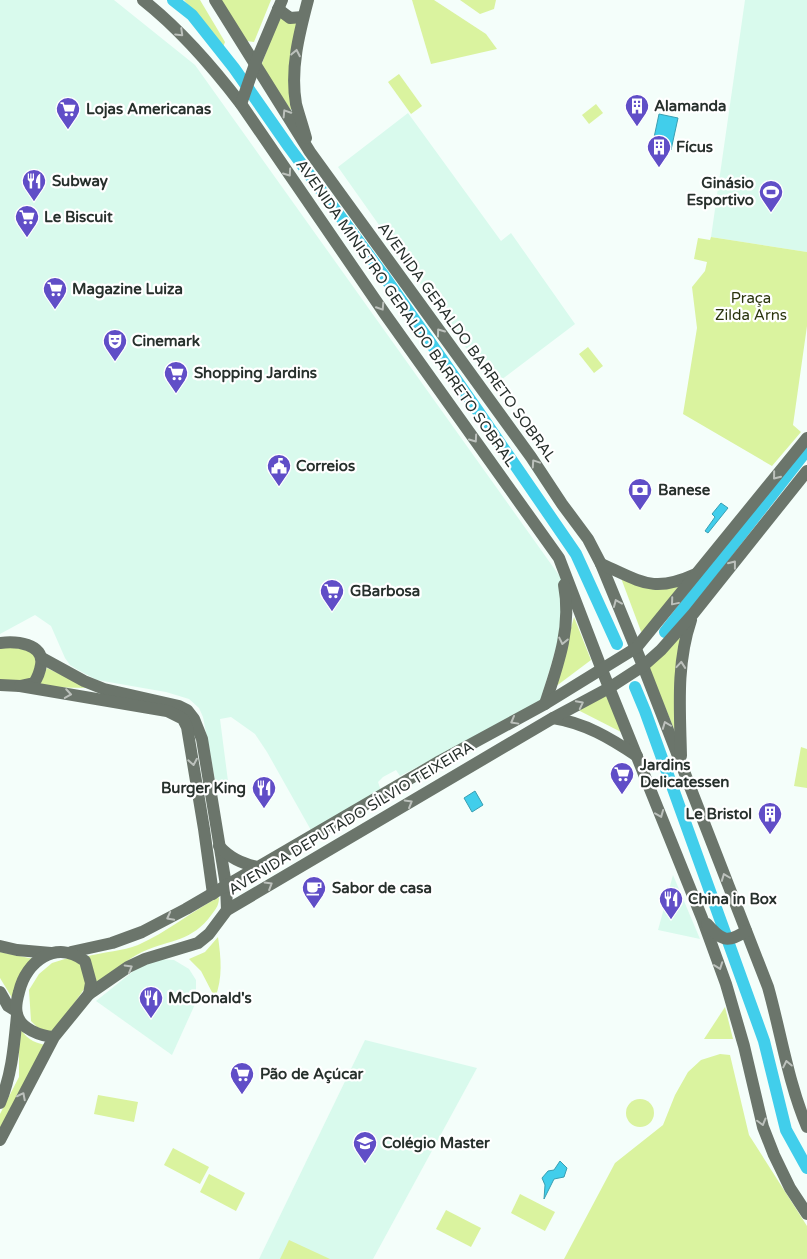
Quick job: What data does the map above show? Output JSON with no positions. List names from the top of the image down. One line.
{"streets":{"main road":["AVENIDA MINISTRO GERALDO BARRETO SOBRAL","AVENIDA GERALDO BARRETO SOBRAL","AVENIDA DEPUTADO SÍLVIO TEIXEIRA"]},"crossings":[["AVENIDA MINISTRO GERALDO BARRETO SOBRAL","AVENIDA DEPUTADO SÍLVIO TEIXEIRA"],["AVENIDA GERALDO BARRETO SOBRAL","AVENIDA DEPUTADO SÍLVIO TEIXEIRA"]],"one_way":["AVENIDA MINISTRO GERALDO BARRETO SOBRAL","AVENIDA GERALDO BARRETO SOBRAL"],"parks":["Praça Zilda Arns"],"places":{"building":["Alamanda","Fícus","Le Bristol"],"supermarket":["Lojas Americanas","Le Biscuit","Magazine Luiza","Shopping Jardins","GBarbosa","Jardins Delicatessen","Pão de Açúcar"],"restaurant":["Subway","Burger King","China in Box","McDonald's"],"sports":["Ginásio Esportivo"],"theatre":["Cinemark"],"public building":["Correios"],"bank":["Banese"],"cafe":["Sabor de casa"],"school or university":["Colégio Master"]}}
